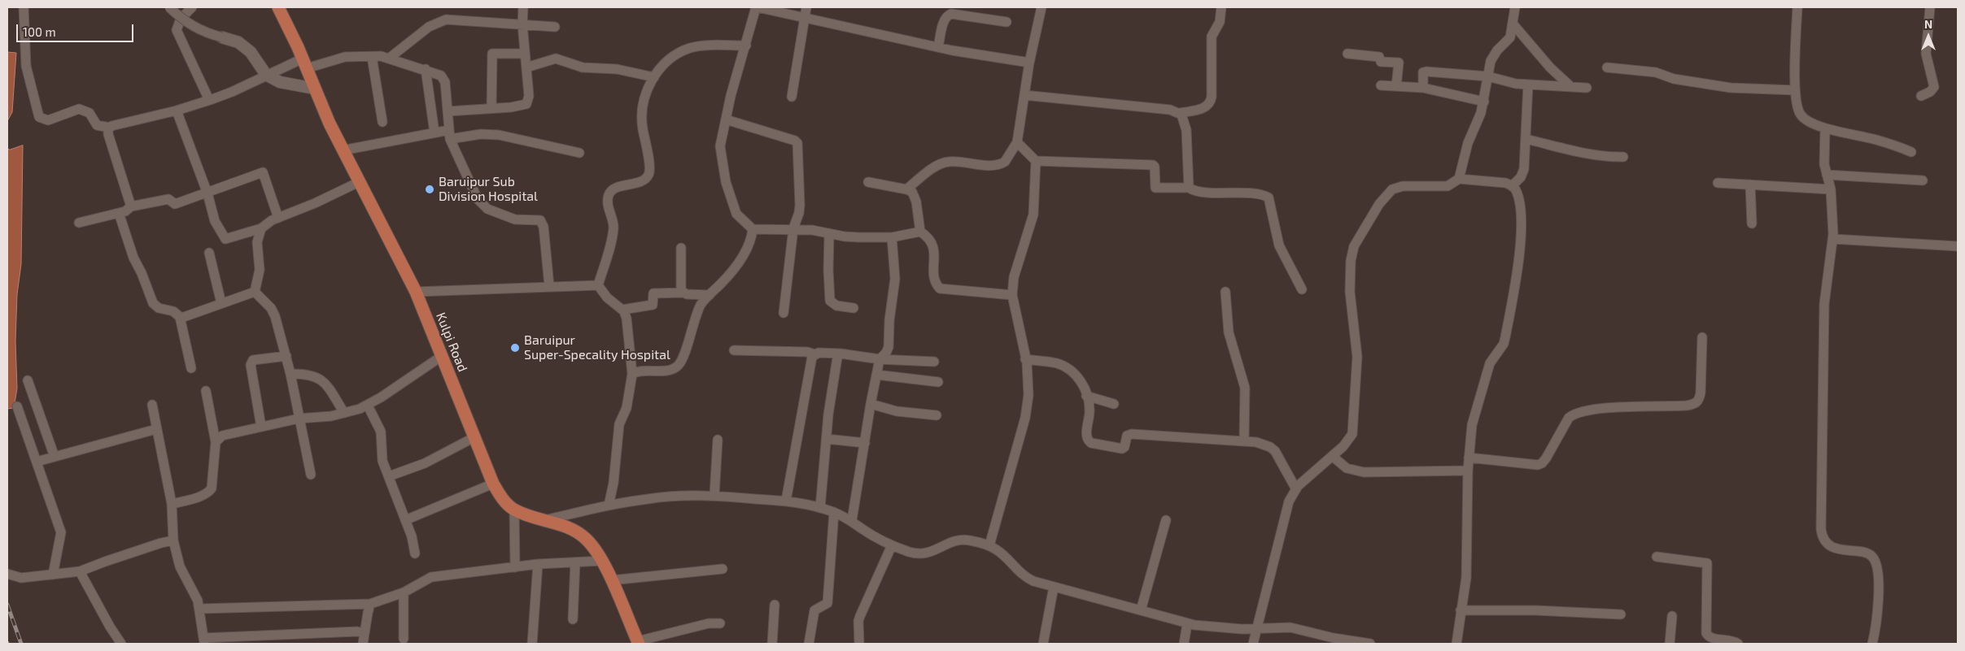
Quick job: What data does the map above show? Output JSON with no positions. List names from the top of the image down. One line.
{"streets":{"main road":["Kulpi Road"]},"places":["Baruipur Sub Division Hospital","Baruipur Super-Specality Hospital"],"scale_bar":"100 m","north":"top"}
